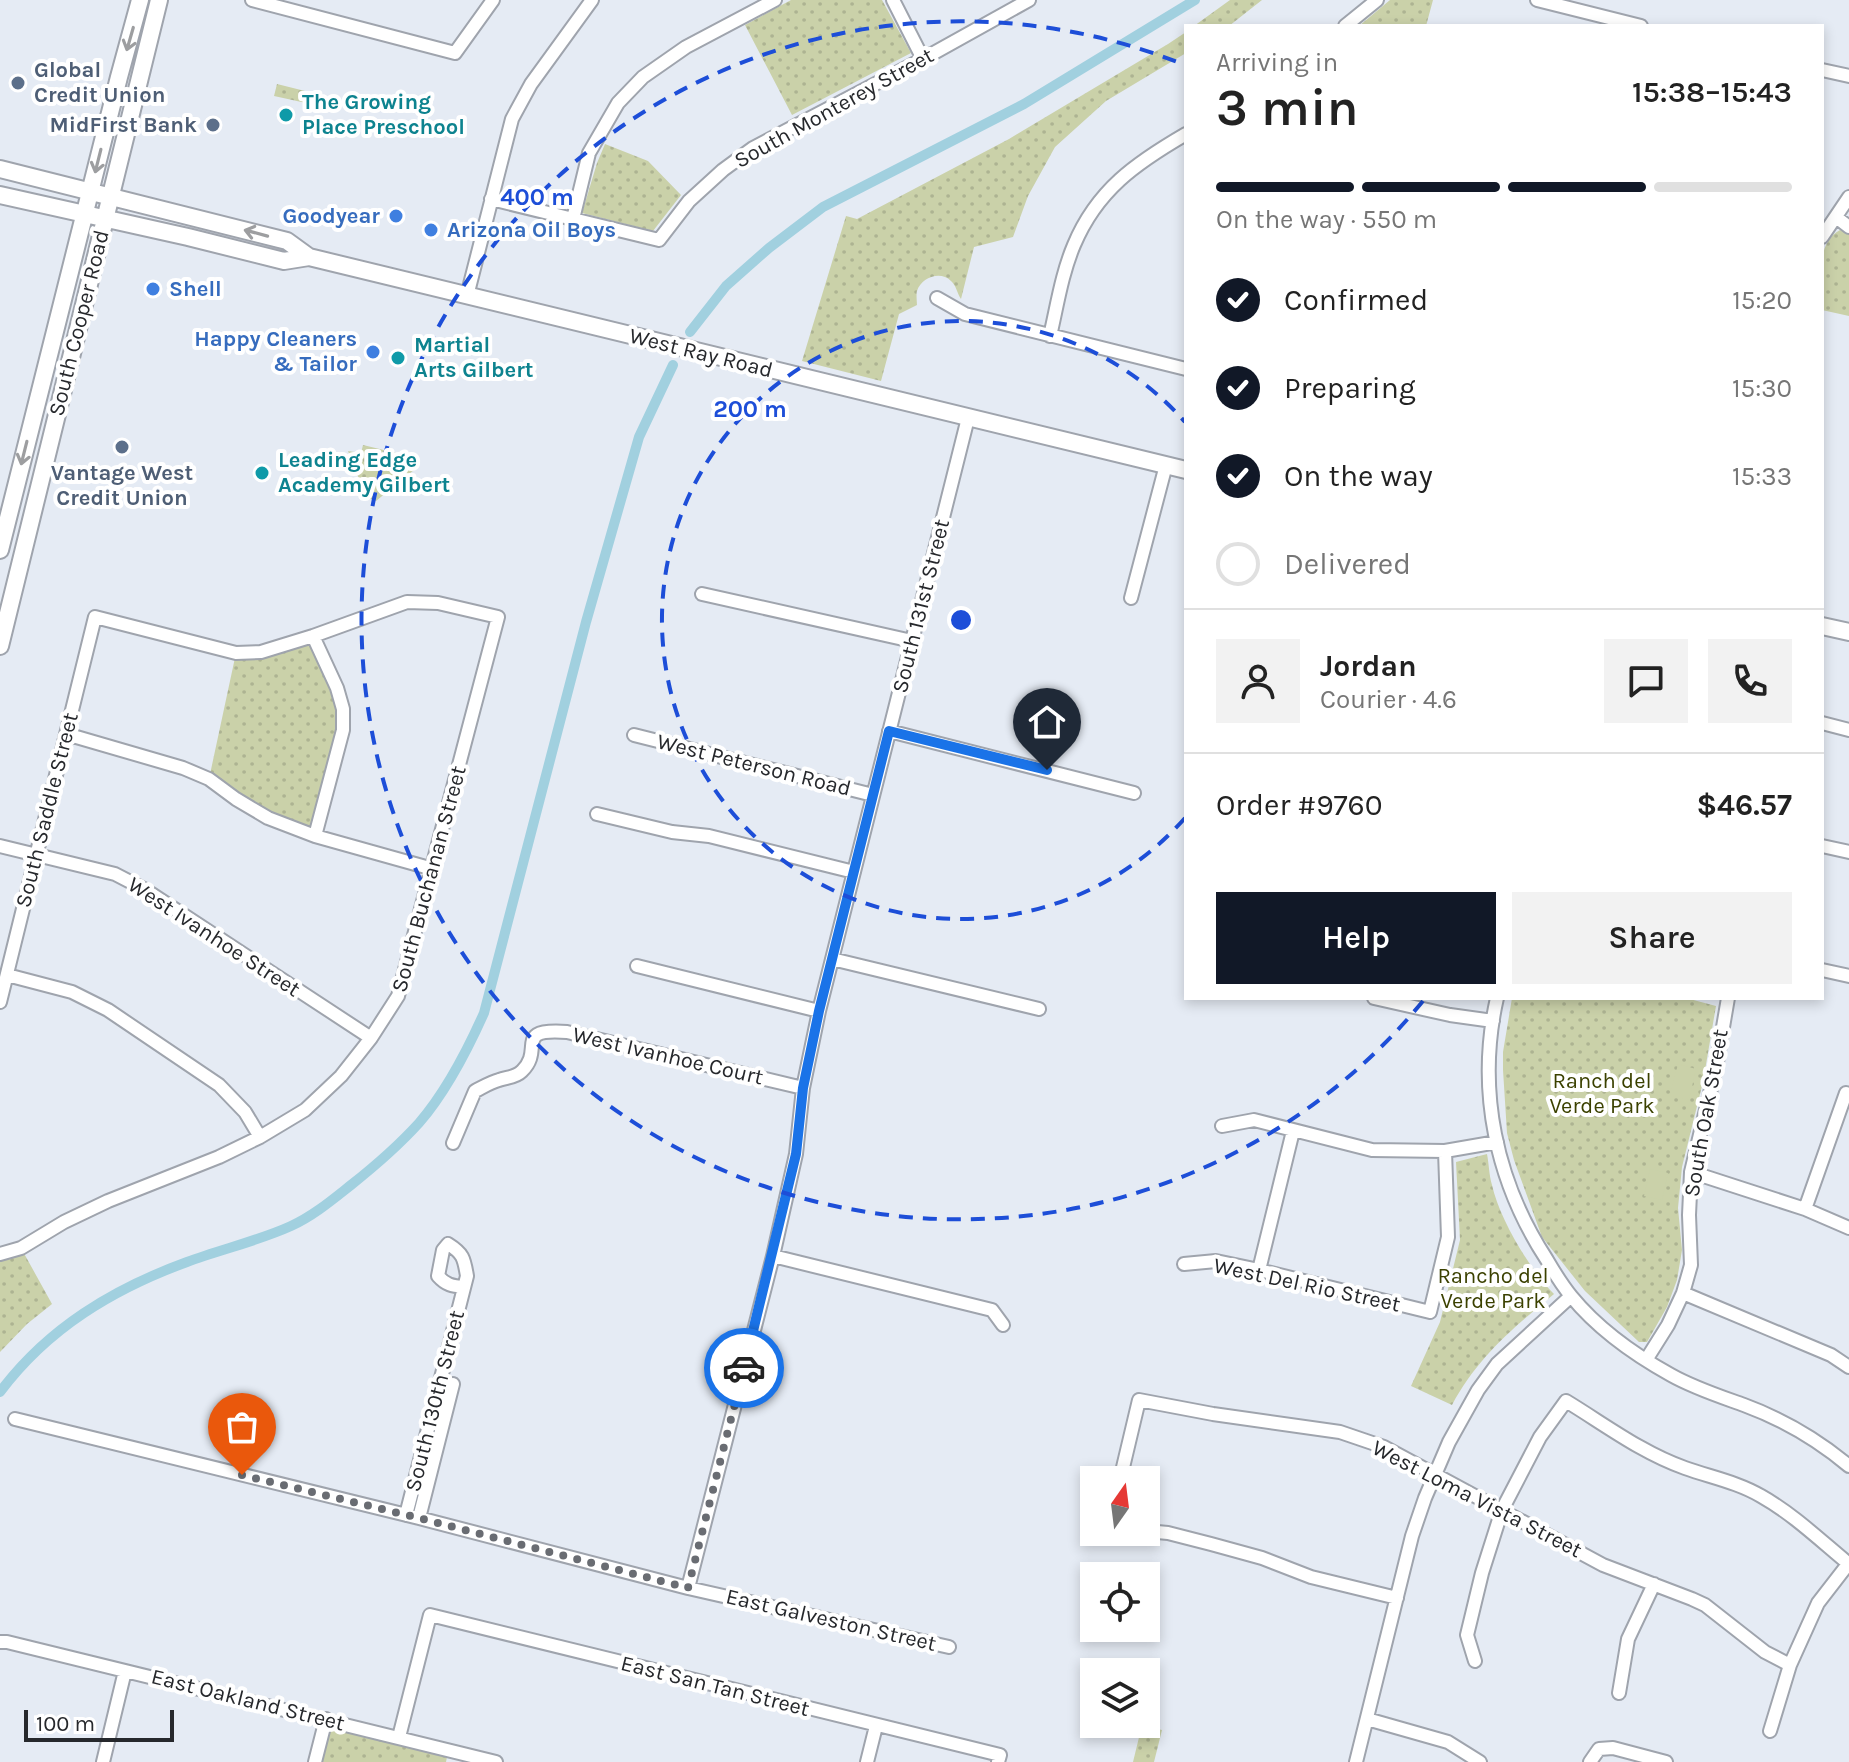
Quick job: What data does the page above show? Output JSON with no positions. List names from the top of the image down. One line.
{"streets":{"main road":["South Cooper Road","West Ray Road"],"street":["South Monterey Street","South 131st Street","West Peterson Road","South Saddle Street","South Buchanan Street","West Ivanhoe Street","West Ivanhoe Court","South Oak Street","West Del Rio Street","South 130th Street","West Loma Vista Street","East Galveston Street","East San Tan Street","East Oakland Street"]},"crossings":[["South Cooper Road","West Ray Road"],["West Ray Road","South 131st Street"],["South 131st Street","West Peterson Road"],["South 131st Street","West Ivanhoe Court"],["South 131st Street","East Galveston Street"],["South Saddle Street","South Buchanan Street"],["South Saddle Street","West Ivanhoe Street"],["South Buchanan Street","West Ivanhoe Street"],["South 130th Street","East Galveston Street"],["East San Tan Street","East Oakland Street"]],"parks":["Ranch del Verde Park","Rancho del Verde Park"],"places":["Global Credit Union","The Growing Place Preschool","MidFirst Bank","Goodyear","Arizona Oil Boys","Shell","Happy Cleaners & Tailor","Martial Arts Gilbert","Vantage West Credit Union","Leading Edge Academy Gilbert"],"scale_bar":"100 m","north":"top","page":{"heading":["3 min","Arriving in","15:38–15:43"],"panel":["Jordan","Courier · 4.6","Order #9760","$46.57"],"bar":"On the way · 550 m","list":[["Confirmed","15:20"],["Preparing","15:30"],["On the way","15:33"],"Delivered"],"buttons":["Help","Share"],"scale":"100 m"},"rings":["400 m","200 m"]}
